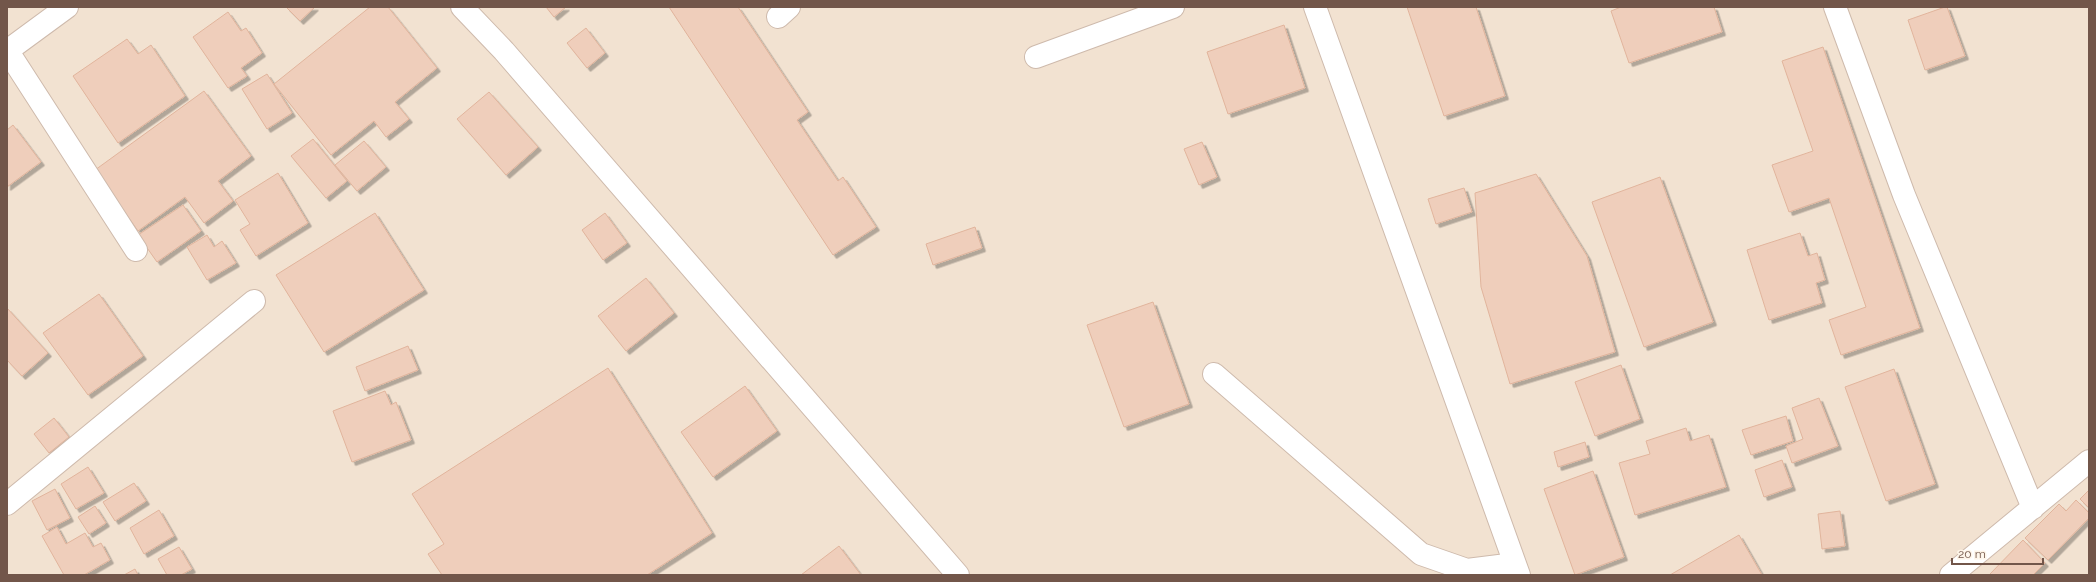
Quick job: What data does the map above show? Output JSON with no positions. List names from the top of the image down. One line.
{"scale_bar":"20 m"}
